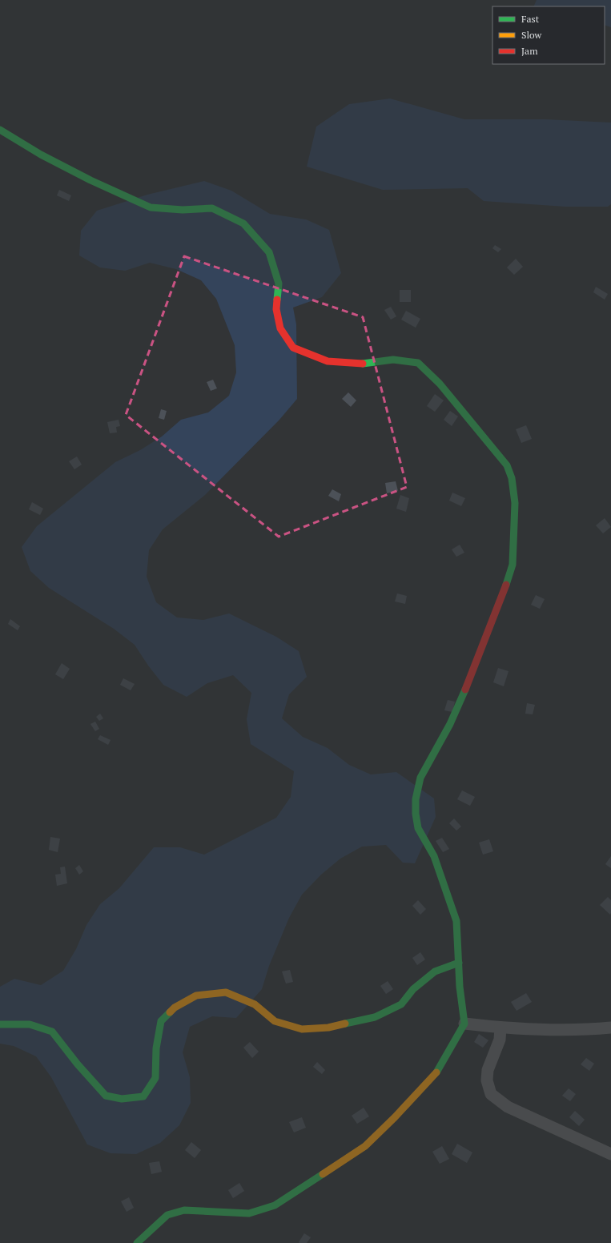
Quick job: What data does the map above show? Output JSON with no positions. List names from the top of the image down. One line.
{"legend":["Fast","Slow","Jam"]}
